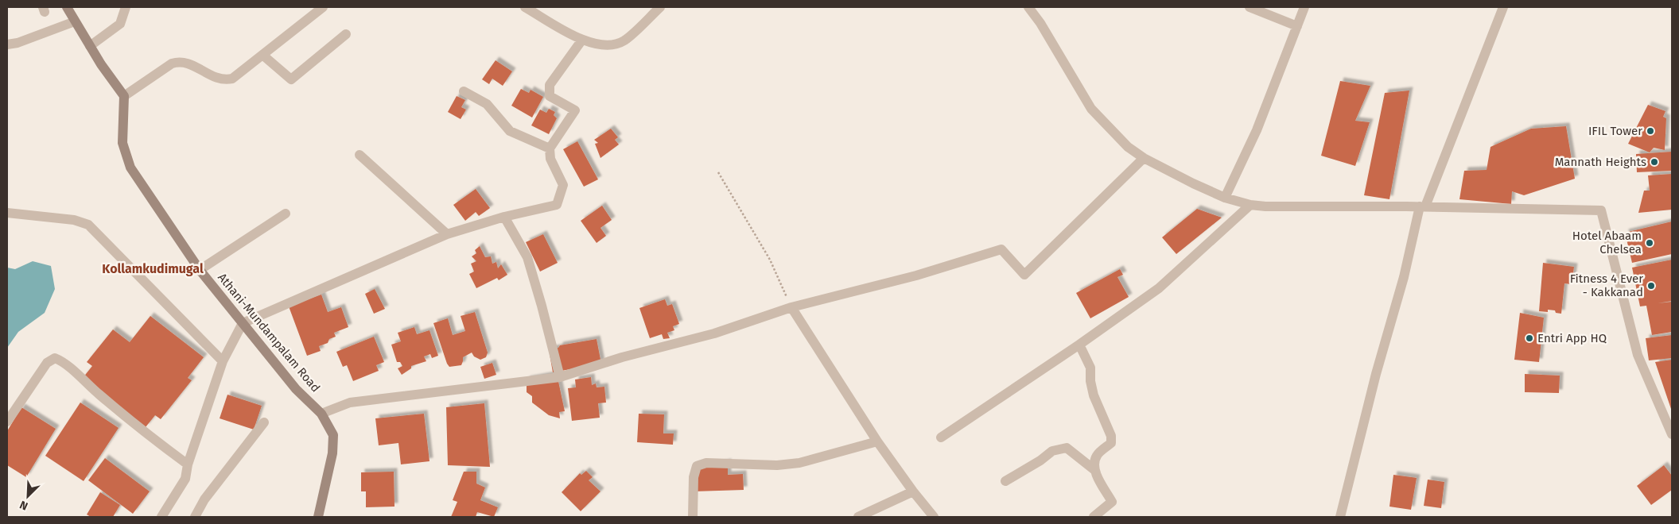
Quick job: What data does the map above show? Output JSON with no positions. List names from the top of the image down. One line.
{"streets":{"street":["Athani-Mundampalam Road"]},"districts":["Kollamkudimugal"],"places":["IFIL Tower","Mannath Heights","Hotel Abaam Chelsea","Fitness 4 Ever - Kakkanad","Entri App HQ"],"north":"bottom left"}
